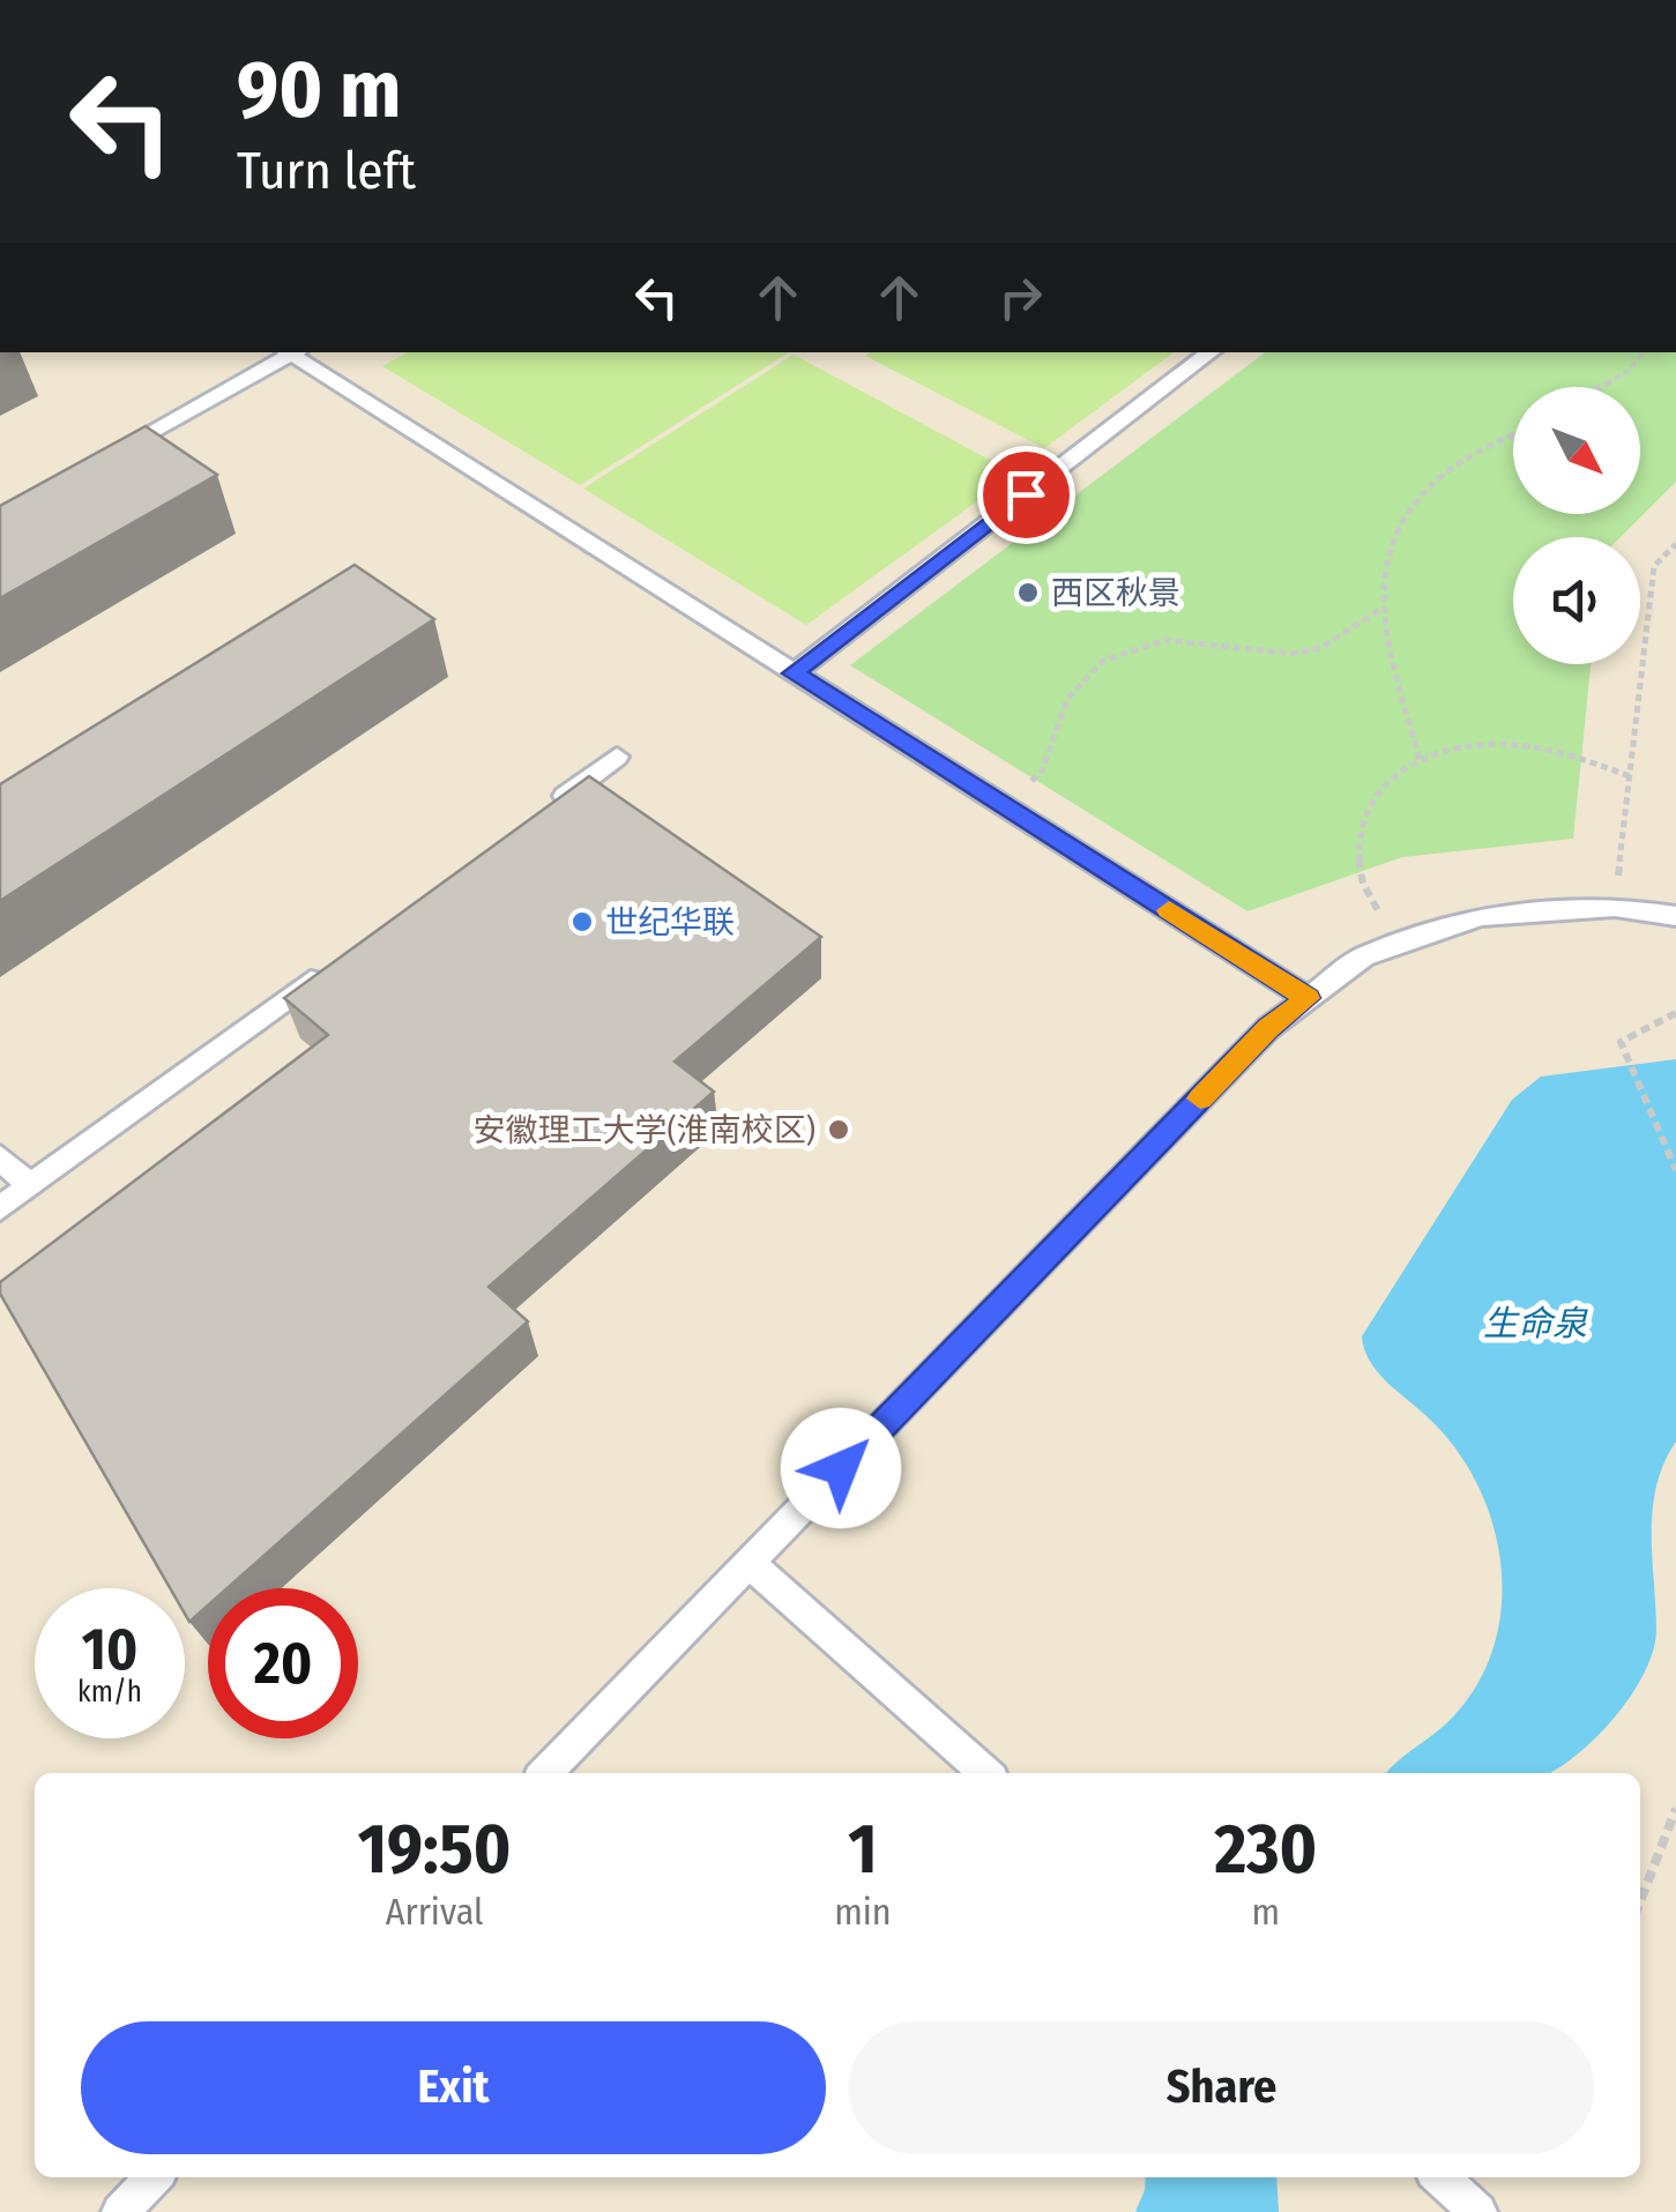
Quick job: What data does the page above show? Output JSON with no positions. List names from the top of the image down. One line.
{"water":["生命泉"],"places":["西区秋景","世纪华联","安徽理工大学(淮南校区)"],"north":"bottom right","page":{"turn":["90 m","Turn left"],"speed":"10 km/h","limit":"20","eta":["19:50","Arrival","1","min","230","m"],"buttons":["Exit","Share"]}}
